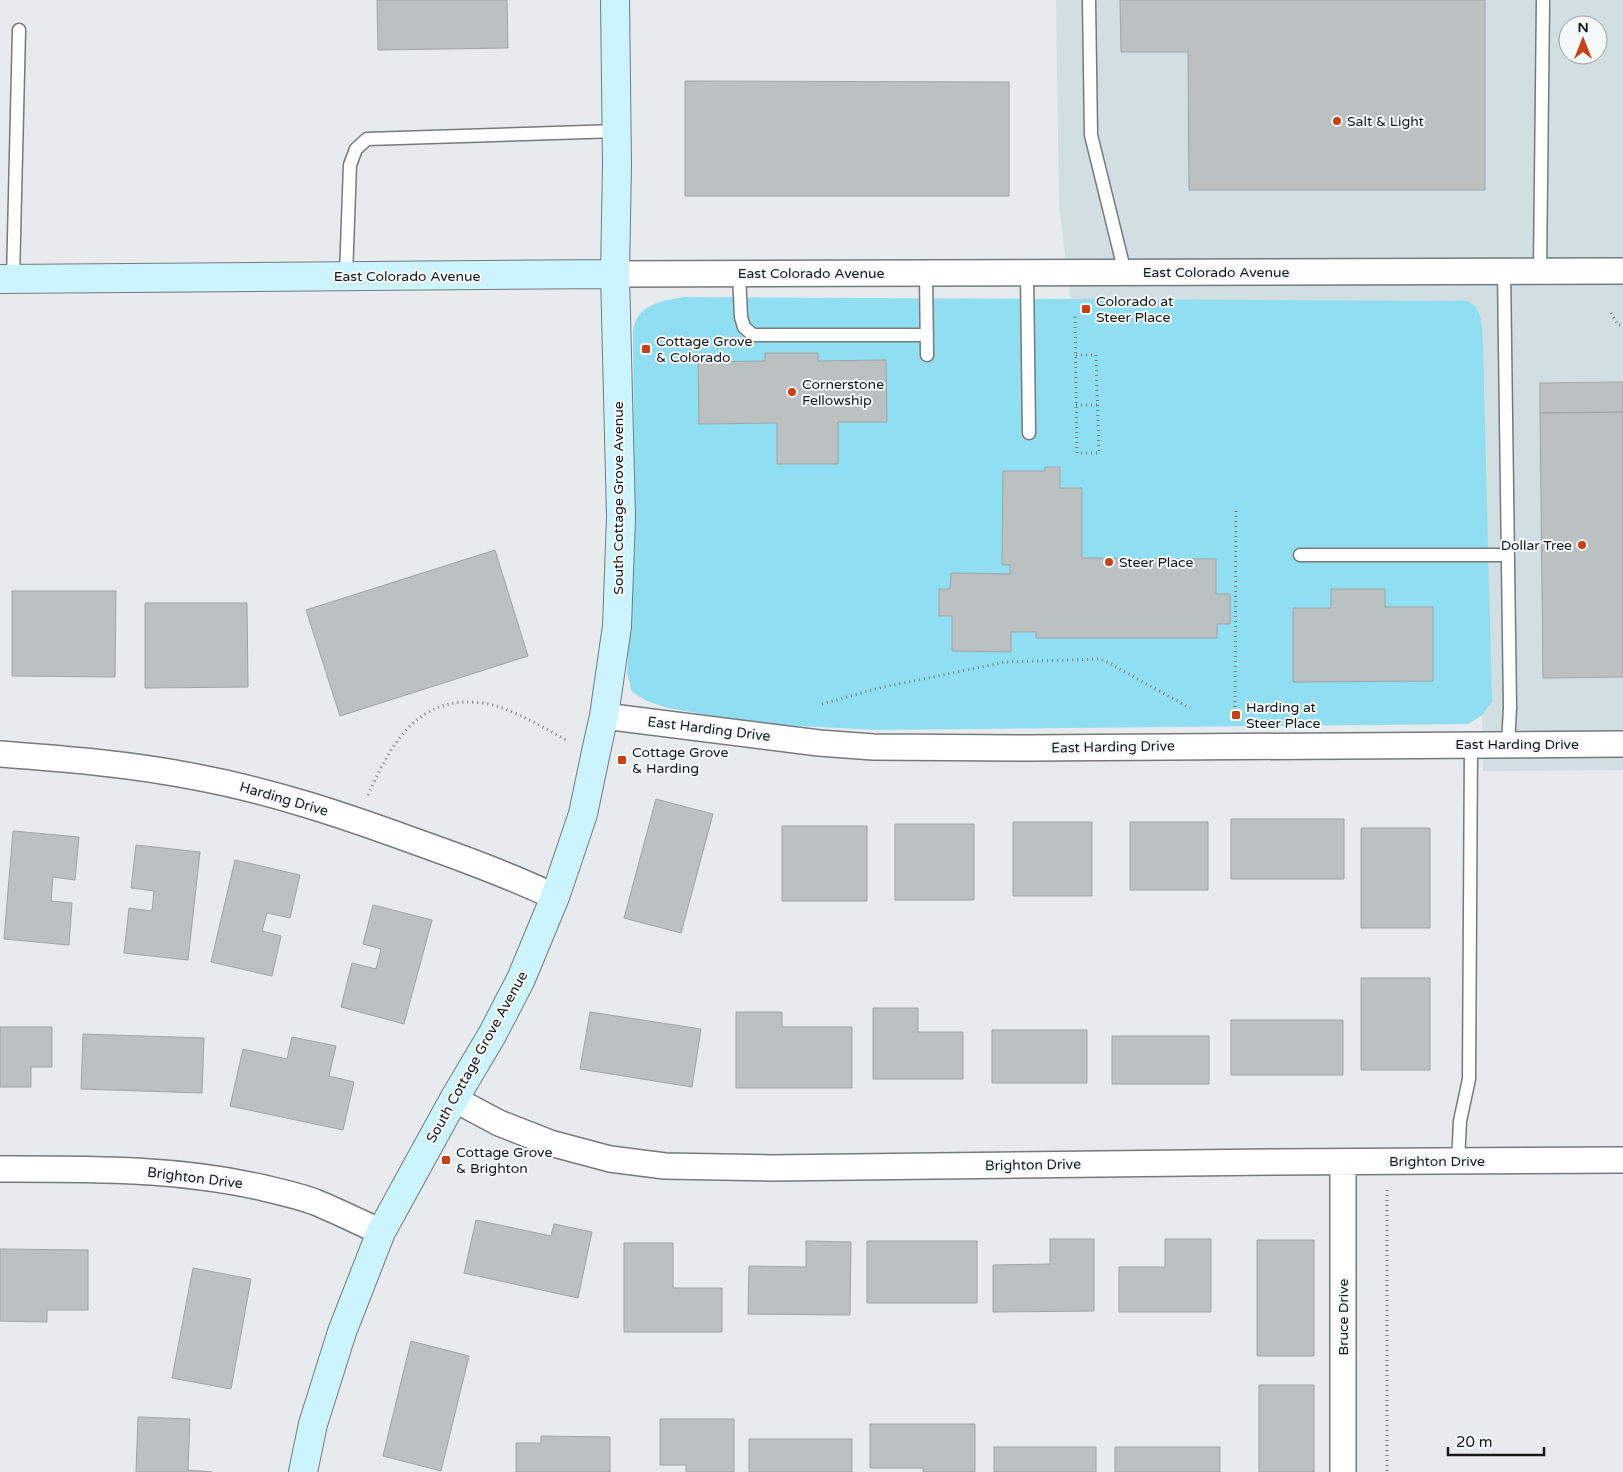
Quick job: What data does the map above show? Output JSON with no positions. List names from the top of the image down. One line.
{"streets":{"street":["East Colorado Avenue","South Cottage Grove Avenue","East Harding Drive","Harding Drive","Brighton Drive","Bruce Drive"]},"crossings":[["East Colorado Avenue","South Cottage Grove Avenue"],["South Cottage Grove Avenue","East Harding Drive"],["South Cottage Grove Avenue","Harding Drive"],["South Cottage Grove Avenue","Brighton Drive"],["Brighton Drive","Bruce Drive"]],"places":{"other":["Salt & Light","Cornerstone Fellowship","Dollar Tree","Steer Place"],"transit":["Colorado at Steer Place","Cottage Grove & Colorado","Harding at Steer Place","Cottage Grove & Harding","Cottage Grove & Brighton"]},"scale_bar":"20 m","north":"top"}
